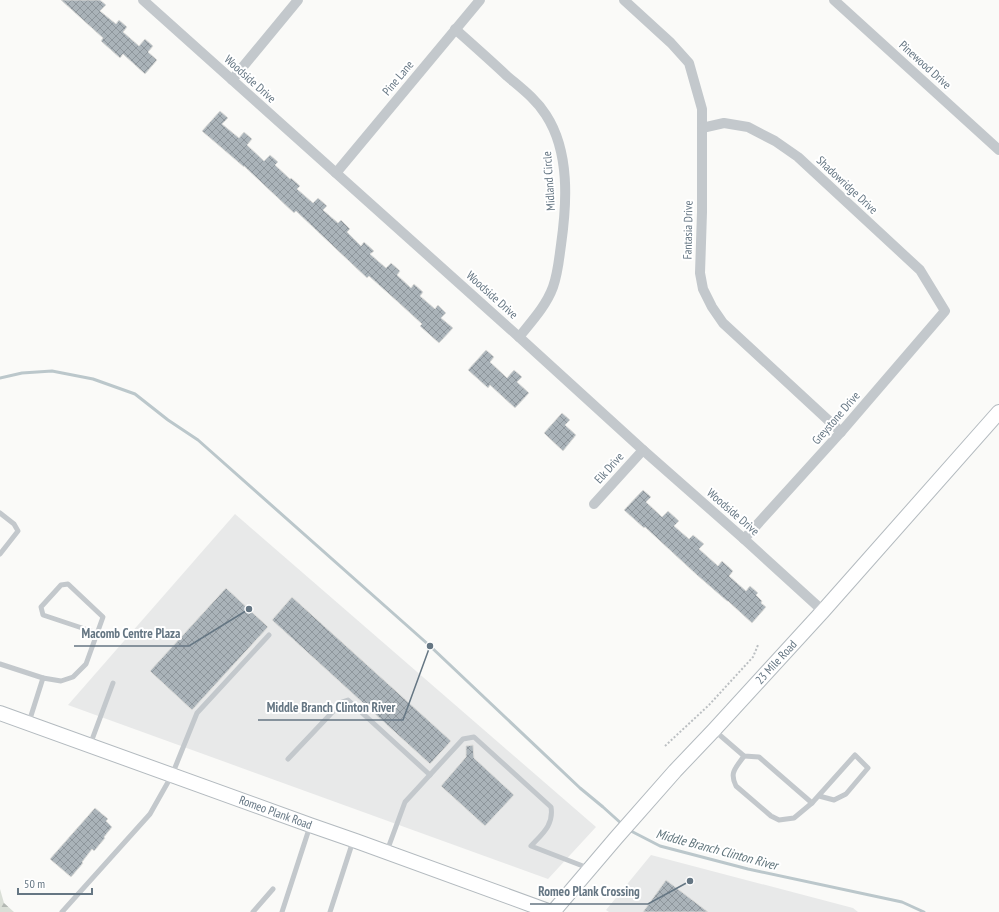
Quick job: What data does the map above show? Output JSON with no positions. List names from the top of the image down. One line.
{"streets":{"main road":["23 Mile Road","Romeo Plank Road"],"street":["Pinewood Drive","Pine Lane","Woodside Drive","Midland Circle","Shadowridge Drive","Fantasia Drive","Greystone Drive","Elk Drive"]},"crossings":[["Pine Lane","Woodside Drive"],["Pine Lane","Midland Circle"],["Woodside Drive","Midland Circle"],["Woodside Drive","Greystone Drive"],["Woodside Drive","Elk Drive"],["Woodside Drive","23 Mile Road"],["Shadowridge Drive","Fantasia Drive"],["Shadowridge Drive","Greystone Drive"],["Fantasia Drive","Greystone Drive"],["23 Mile Road","Romeo Plank Road"]],"water":["Middle Branch Clinton River"],"places":["Macomb Centre Plaza","Middle Branch Clinton River","Romeo Plank Crossing"],"scale_bar":"50 m"}
